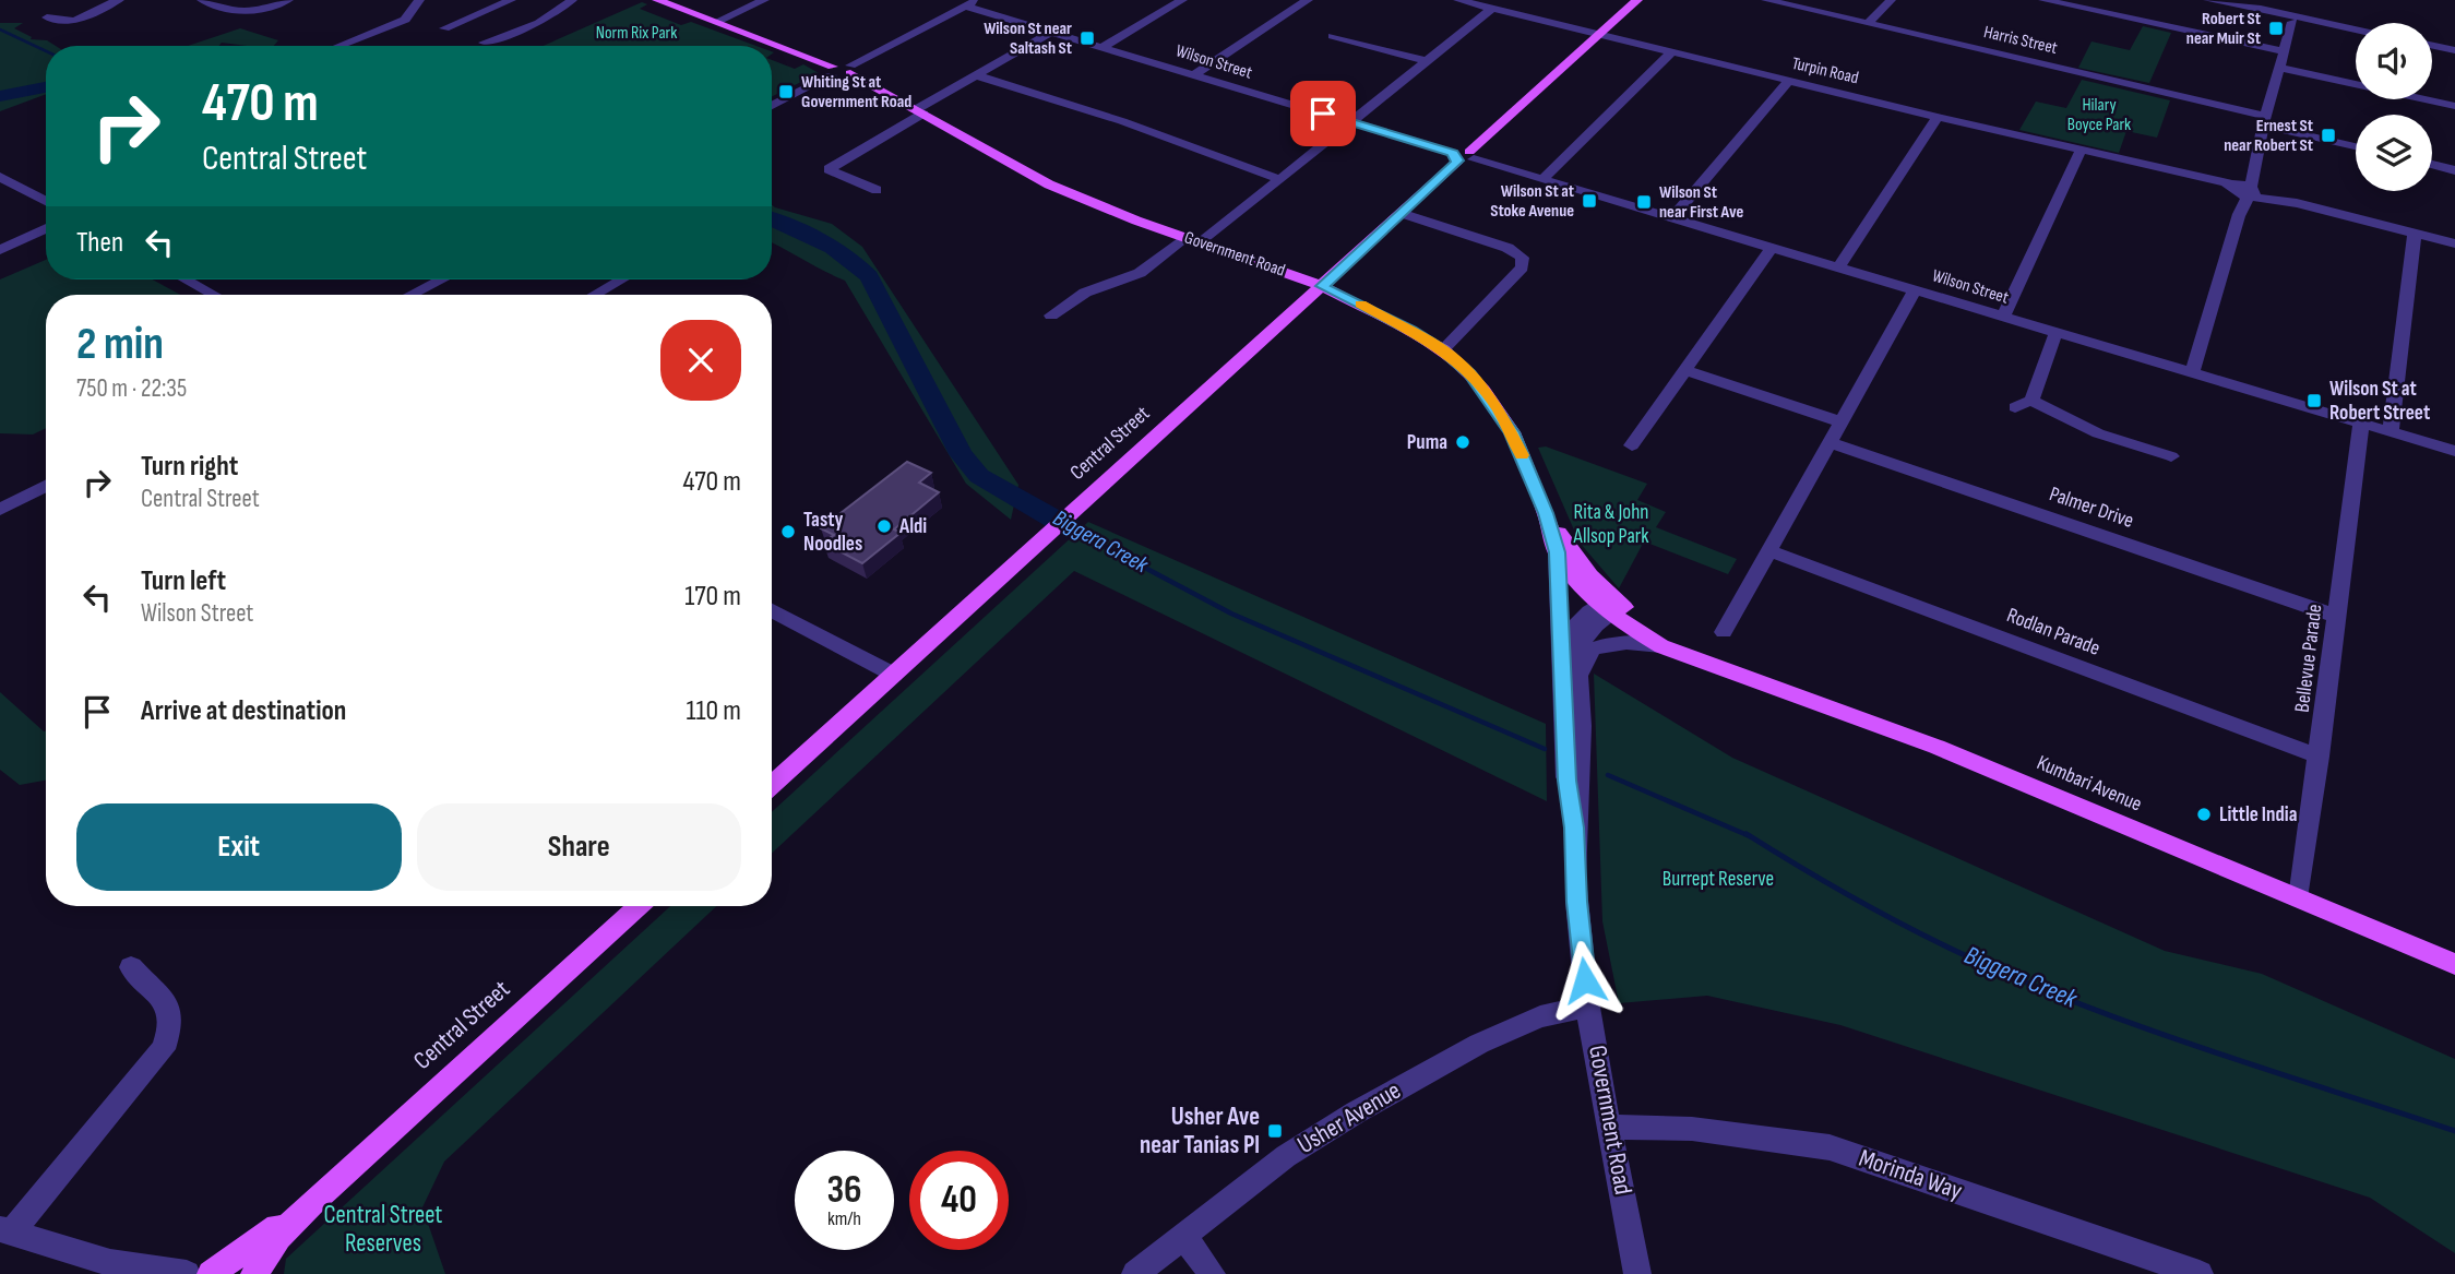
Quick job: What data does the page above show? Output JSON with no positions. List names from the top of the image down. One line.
{"streets":{"main road":["Government Road","Central Street","Kumbari Avenue"],"street":["Harris Street","Wilson Street","Turpin Road","Palmer Drive","Rodlan Parade","Bellevue Parade","Usher Avenue","Morinda Way"]},"crossings":[["Wilson Street","Central Street"],["Wilson Street","Bellevue Parade"],["Turpin Road","Central Street"],["Government Road","Central Street"],["Government Road","Kumbari Avenue"],["Government Road","Usher Avenue"],["Government Road","Morinda Way"],["Palmer Drive","Bellevue Parade"],["Rodlan Parade","Bellevue Parade"],["Bellevue Parade","Kumbari Avenue"]],"water":["Biggera Creek"],"parks":["Norm Rix Park","Hilary Boyce Park","Rita & John Allsop Park","Burrept Reserve","Central Street Reserves"],"places":{"transit":["Robert St near Muir St","Wilson St near Saltash St","Whiting St at Government Road","Ernest St near Robert St","Wilson St at Stoke Avenue","Wilson St near First Ave","Wilson St at Robert Street","Usher Ave near Tanias Pl"],"other":["Puma","Aldi","Tasty Noodles","Little India"]},"page":{"turn":["470 m","Central Street"],"then":"Then","heading":["2 min","750 m · 22:35"],"list":[{"name":"Turn right","note":"Central Street","value":"470 m"},{"name":"Turn left","note":"Wilson Street","value":"170 m"},{"name":"Arrive at destination","value":"110 m"}],"buttons":["Exit","Share"],"speed":"36 km/h","limit":"40"}}
